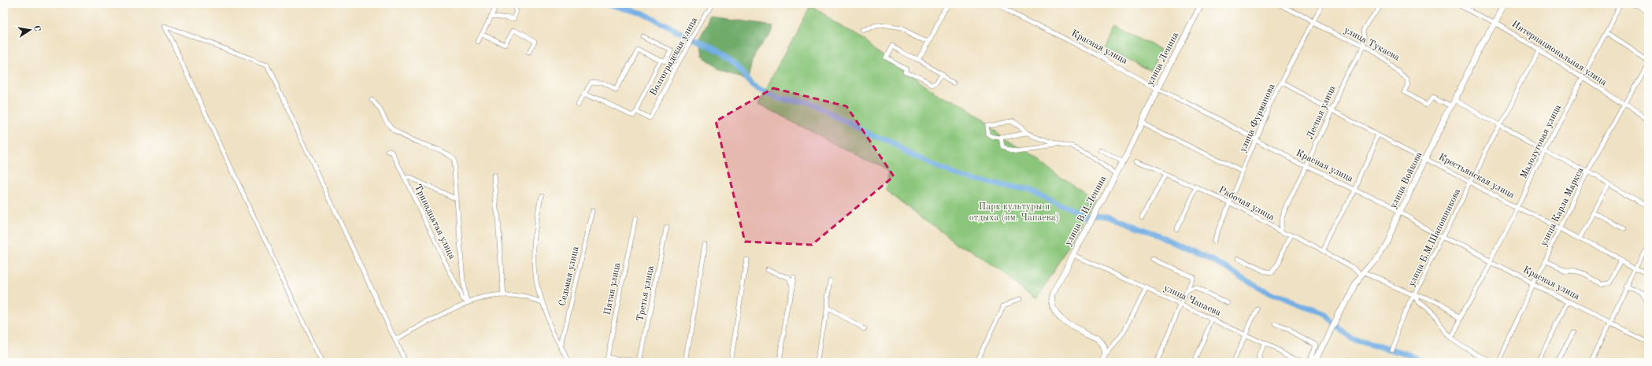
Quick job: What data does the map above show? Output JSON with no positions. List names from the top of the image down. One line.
{"streets":{"main road":["улица Ленина","улица Войкова","улица В.И.Ленина"],"street":["улица Тукаева","Красная улица","Интернациональная улица","Волгоградская улица","Лесная улица","улица Фурманова","Малолуговая улица","Крестьянская улица","Рабочая улица","улица Карла Маркса","Тринадцатая улица","улица Б.М.Шапошникова","Седьмая улица","Пятая улица","Третья улица","улица Чапаева"]},"crossings":[["улица Тукаева","Лесная улица"],["улица Тукаева","улица Фурманова"],["улица Тукаева","улица Войкова"],["Красная улица","улица Ленина"],["Красная улица","Лесная улица"],["Красная улица","улица Фурманова"],["Красная улица","Малолуговая улица"],["Красная улица","улица Войкова"],["Красная улица","улица Карла Маркса"],["Красная улица","улица Б.М.Шапошникова"],["Интернациональная улица","Малолуговая улица"],["Интернациональная улица","улица Войкова"],["Интернациональная улица","улица Карла Маркса"],["Интернациональная улица","улица Б.М.Шапошникова"],["улица Ленина","улица В.И.Ленина"],["Лесная улица","Крестьянская улица"],["Лесная улица","Рабочая улица"],["улица Фурманова","Крестьянская улица"],["улица Фурманова","Рабочая улица"],["Малолуговая улица","Крестьянская улица"],["Малолуговая улица","Рабочая улица"],["Крестьянская улица","улица Войкова"],["Крестьянская улица","улица Карла Маркса"],["Крестьянская улица","улица Б.М.Шапошникова"],["улица Войкова","Рабочая улица"],["Рабочая улица","улица Б.М.Шапошникова"],["улица В.И.Ленина","улица Чапаева"]],"parks":["Парк культуры и отдыха (им. Чапаева)"],"north":"right"}
